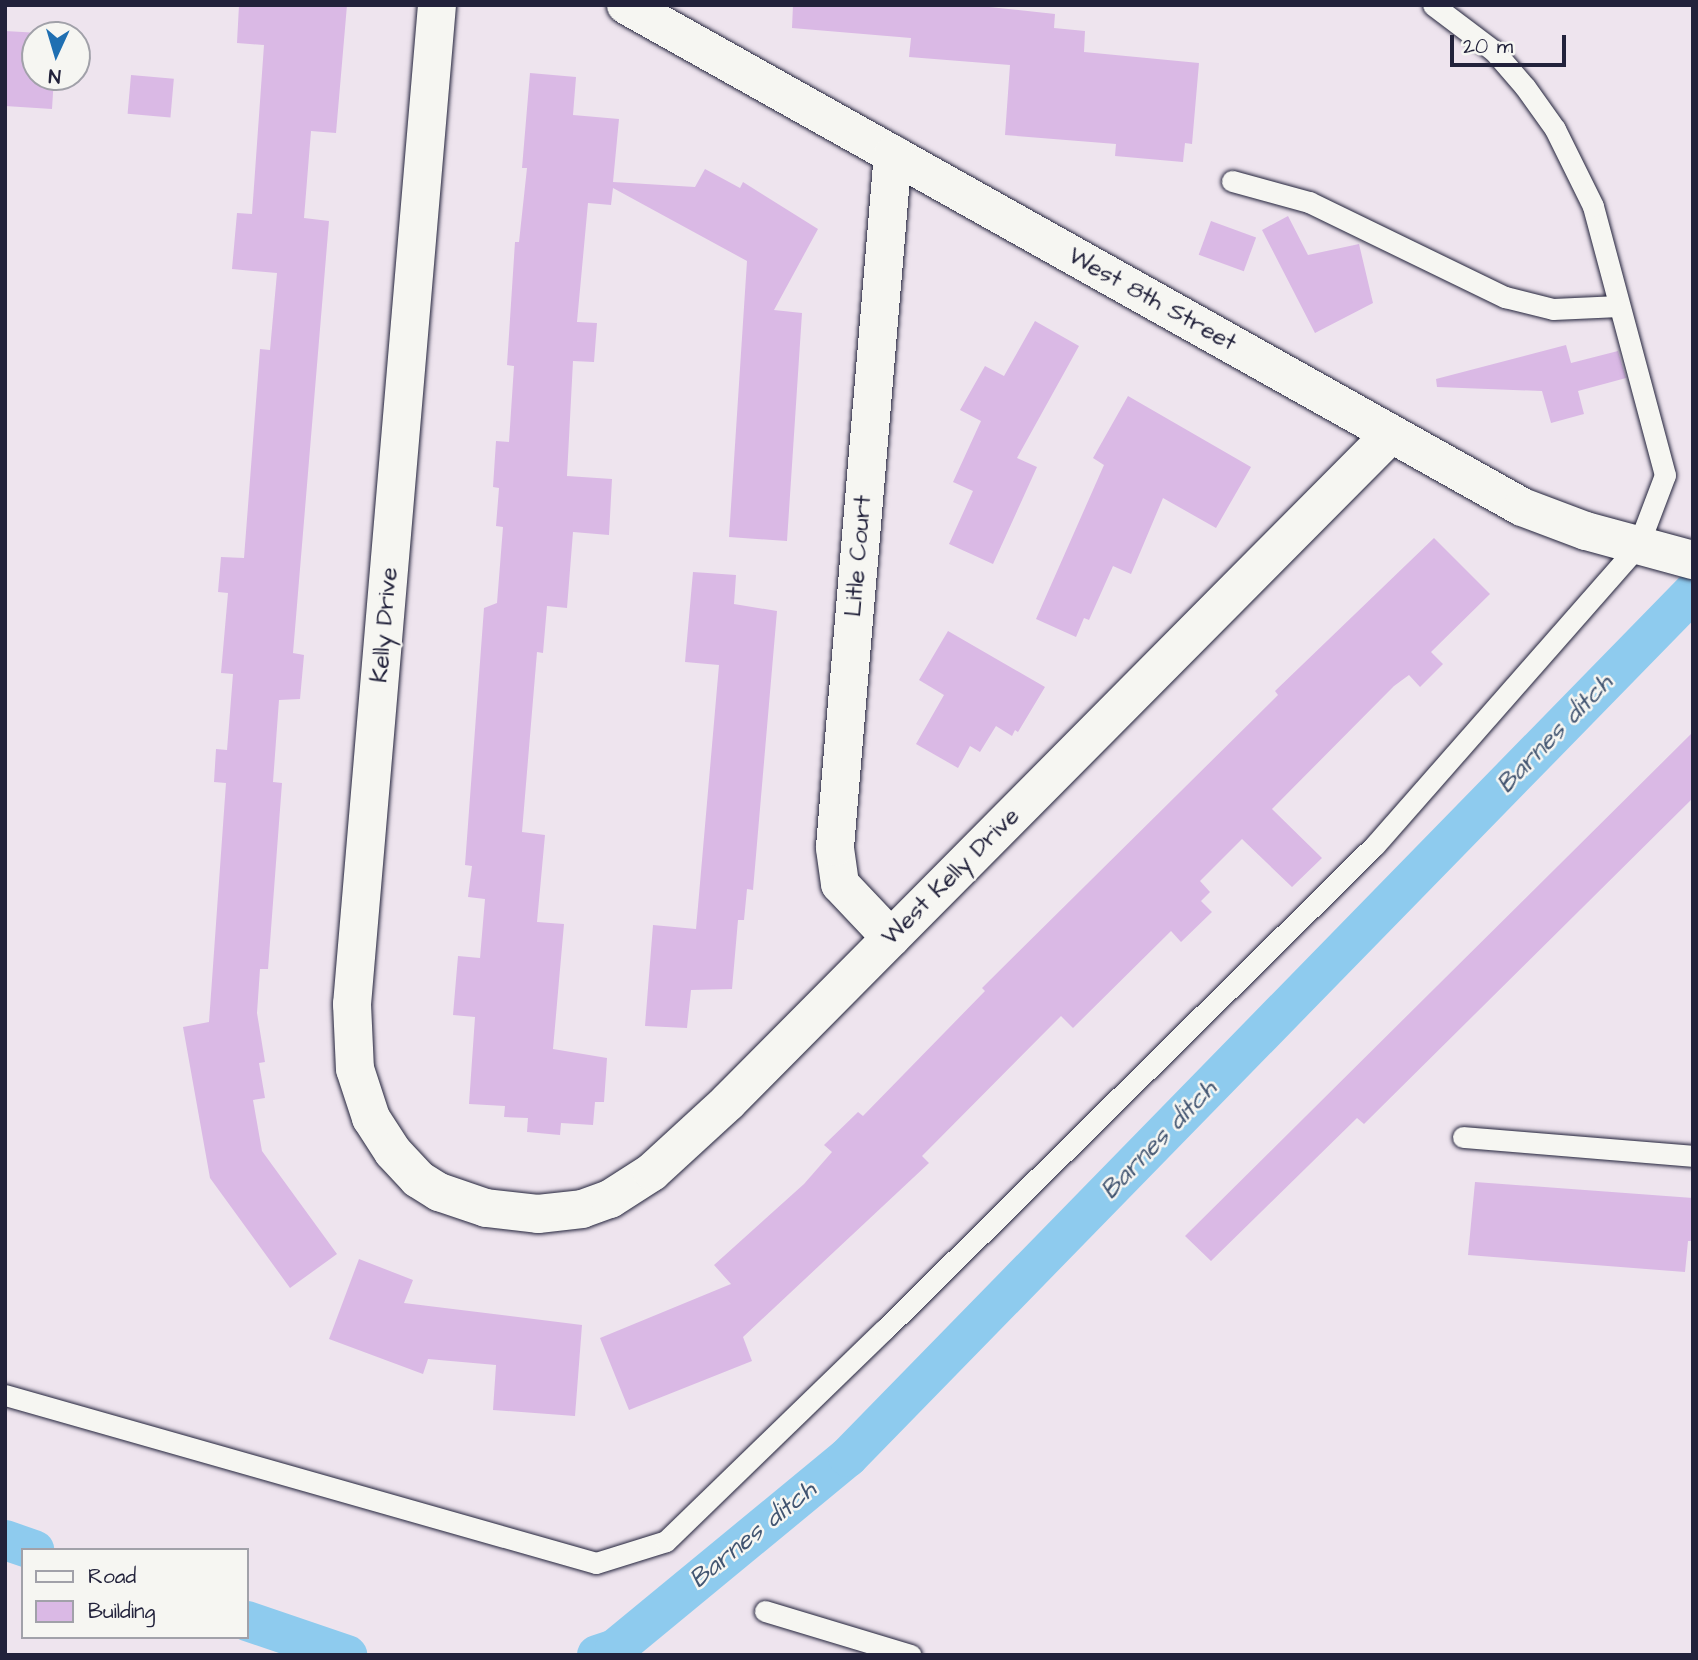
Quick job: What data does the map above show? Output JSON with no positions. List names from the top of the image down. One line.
{"streets":{"street":["West 8th Street","Litle Court","Kelly Drive","West Kelly Drive"]},"crossings":[["West 8th Street","Litle Court"],["West 8th Street","West Kelly Drive"],["Litle Court","West Kelly Drive"],["Kelly Drive","West Kelly Drive"]],"water":["Barnes ditch"],"legend":["Road","Building"],"scale_bar":"20 m","north":"bottom"}
